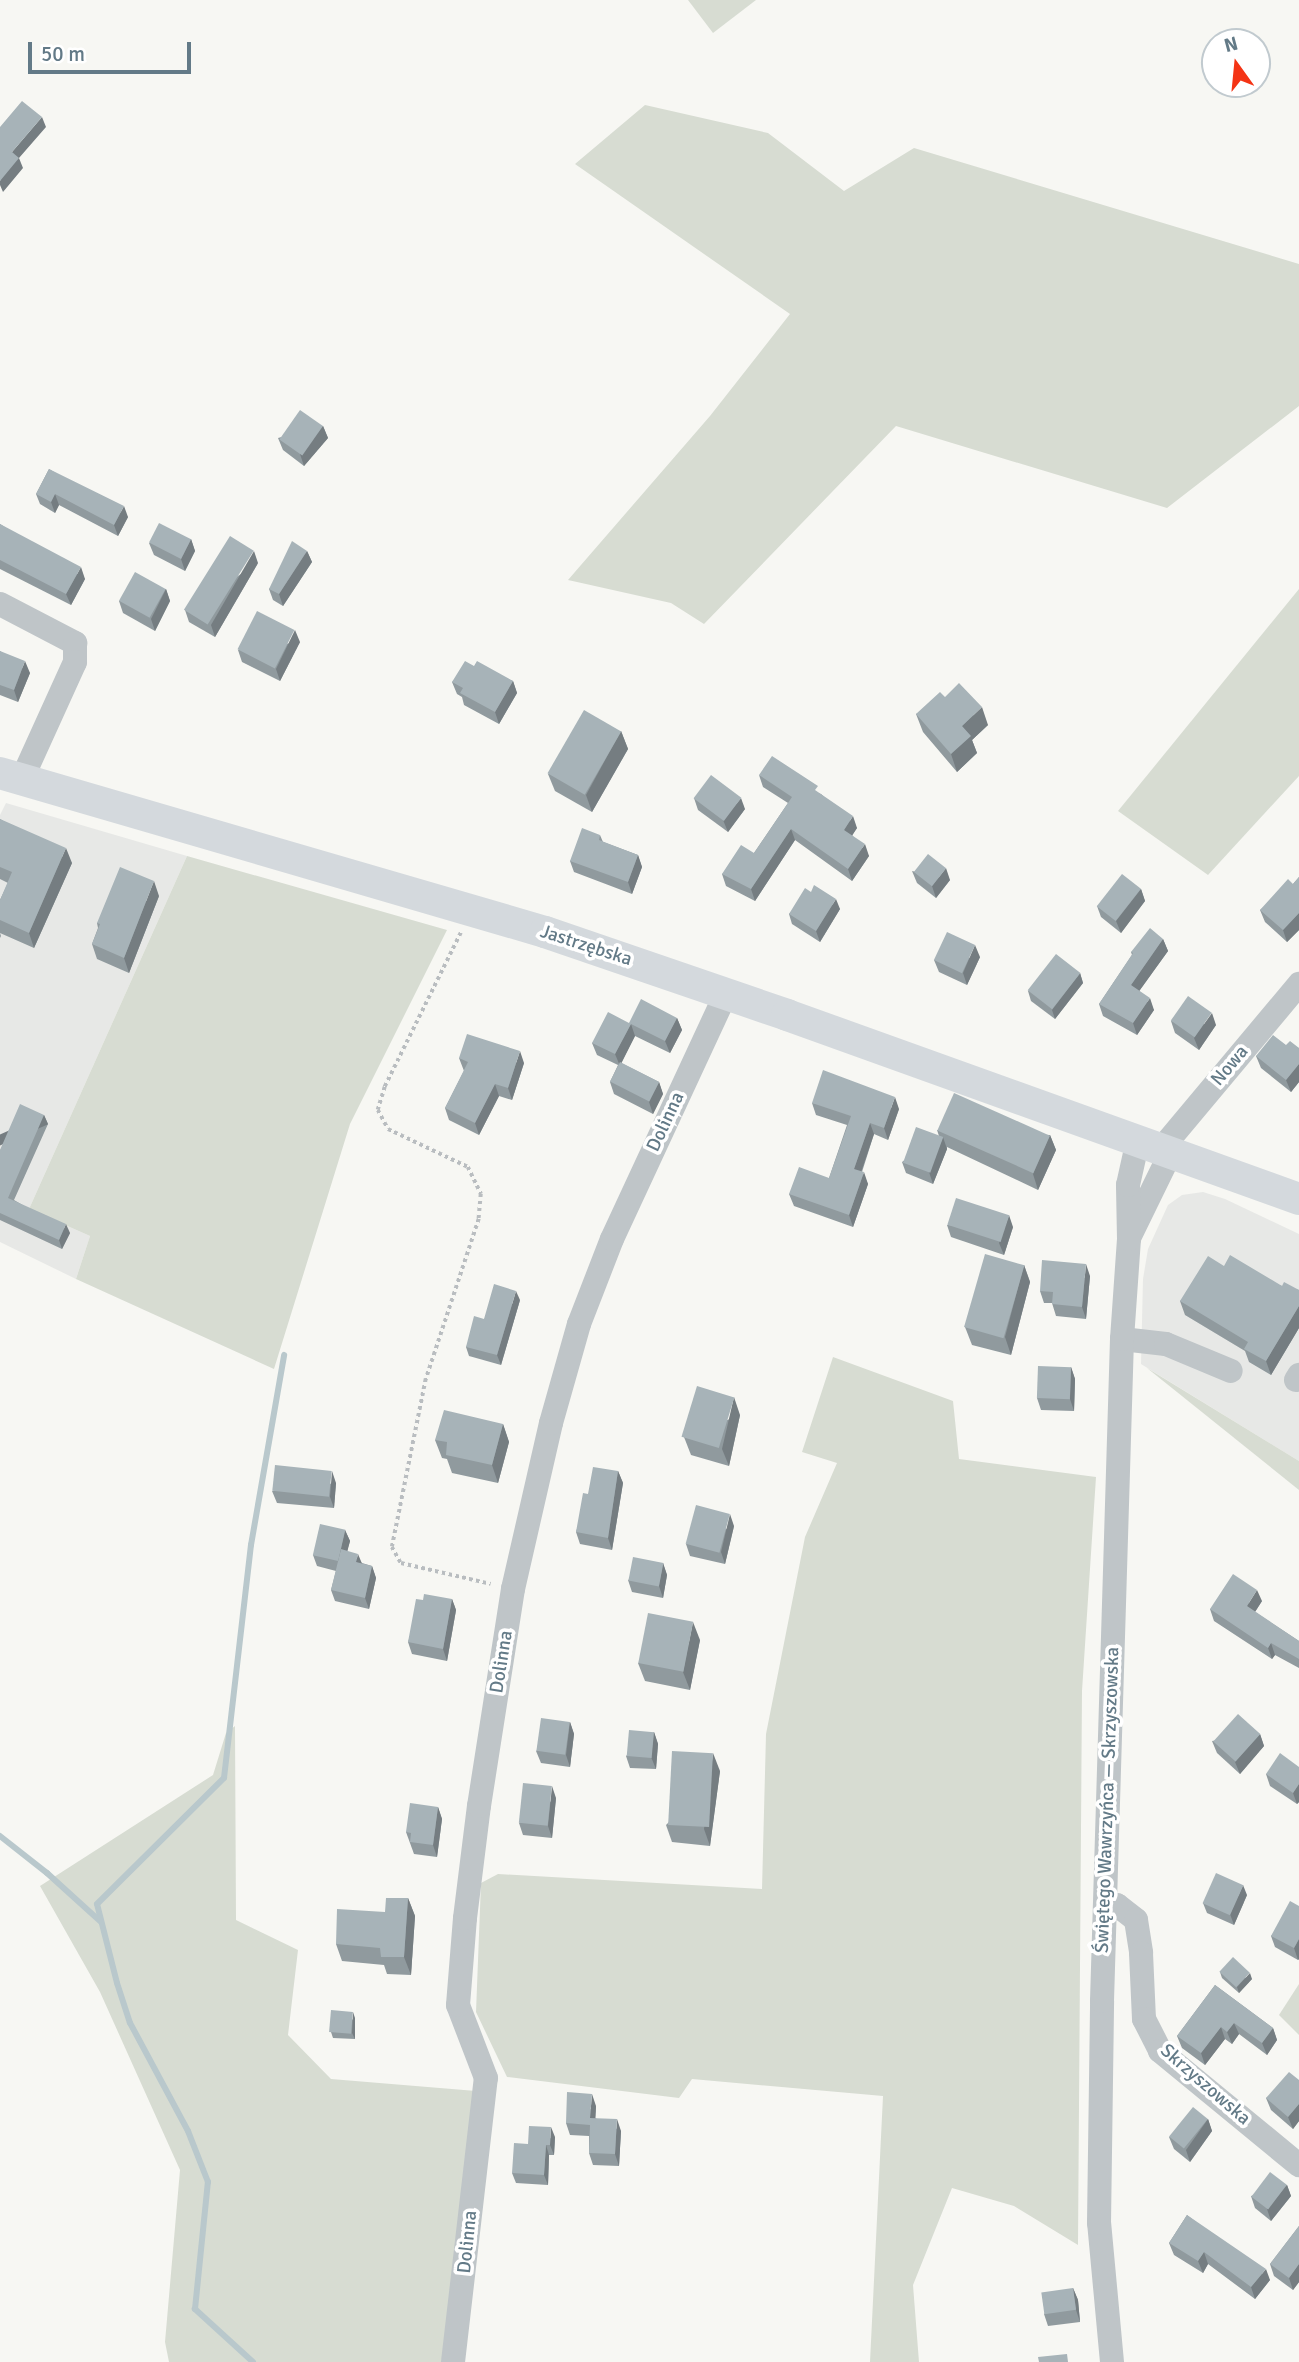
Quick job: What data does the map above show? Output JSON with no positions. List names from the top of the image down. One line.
{"streets":{"main road":["Jastrzębska"],"street":["Nowa","Dolinna","Świętego Wawrzyńca — Skrzyszowska","Skrzyszowska"]},"crossings":[["Jastrzębska","Nowa"],["Jastrzębska","Dolinna"],["Jastrzębska","Świętego Wawrzyńca — Skrzyszowska"],["Nowa","Świętego Wawrzyńca — Skrzyszowska"],["Świętego Wawrzyńca — Skrzyszowska","Skrzyszowska"]],"scale_bar":"50 m","north":"top"}
